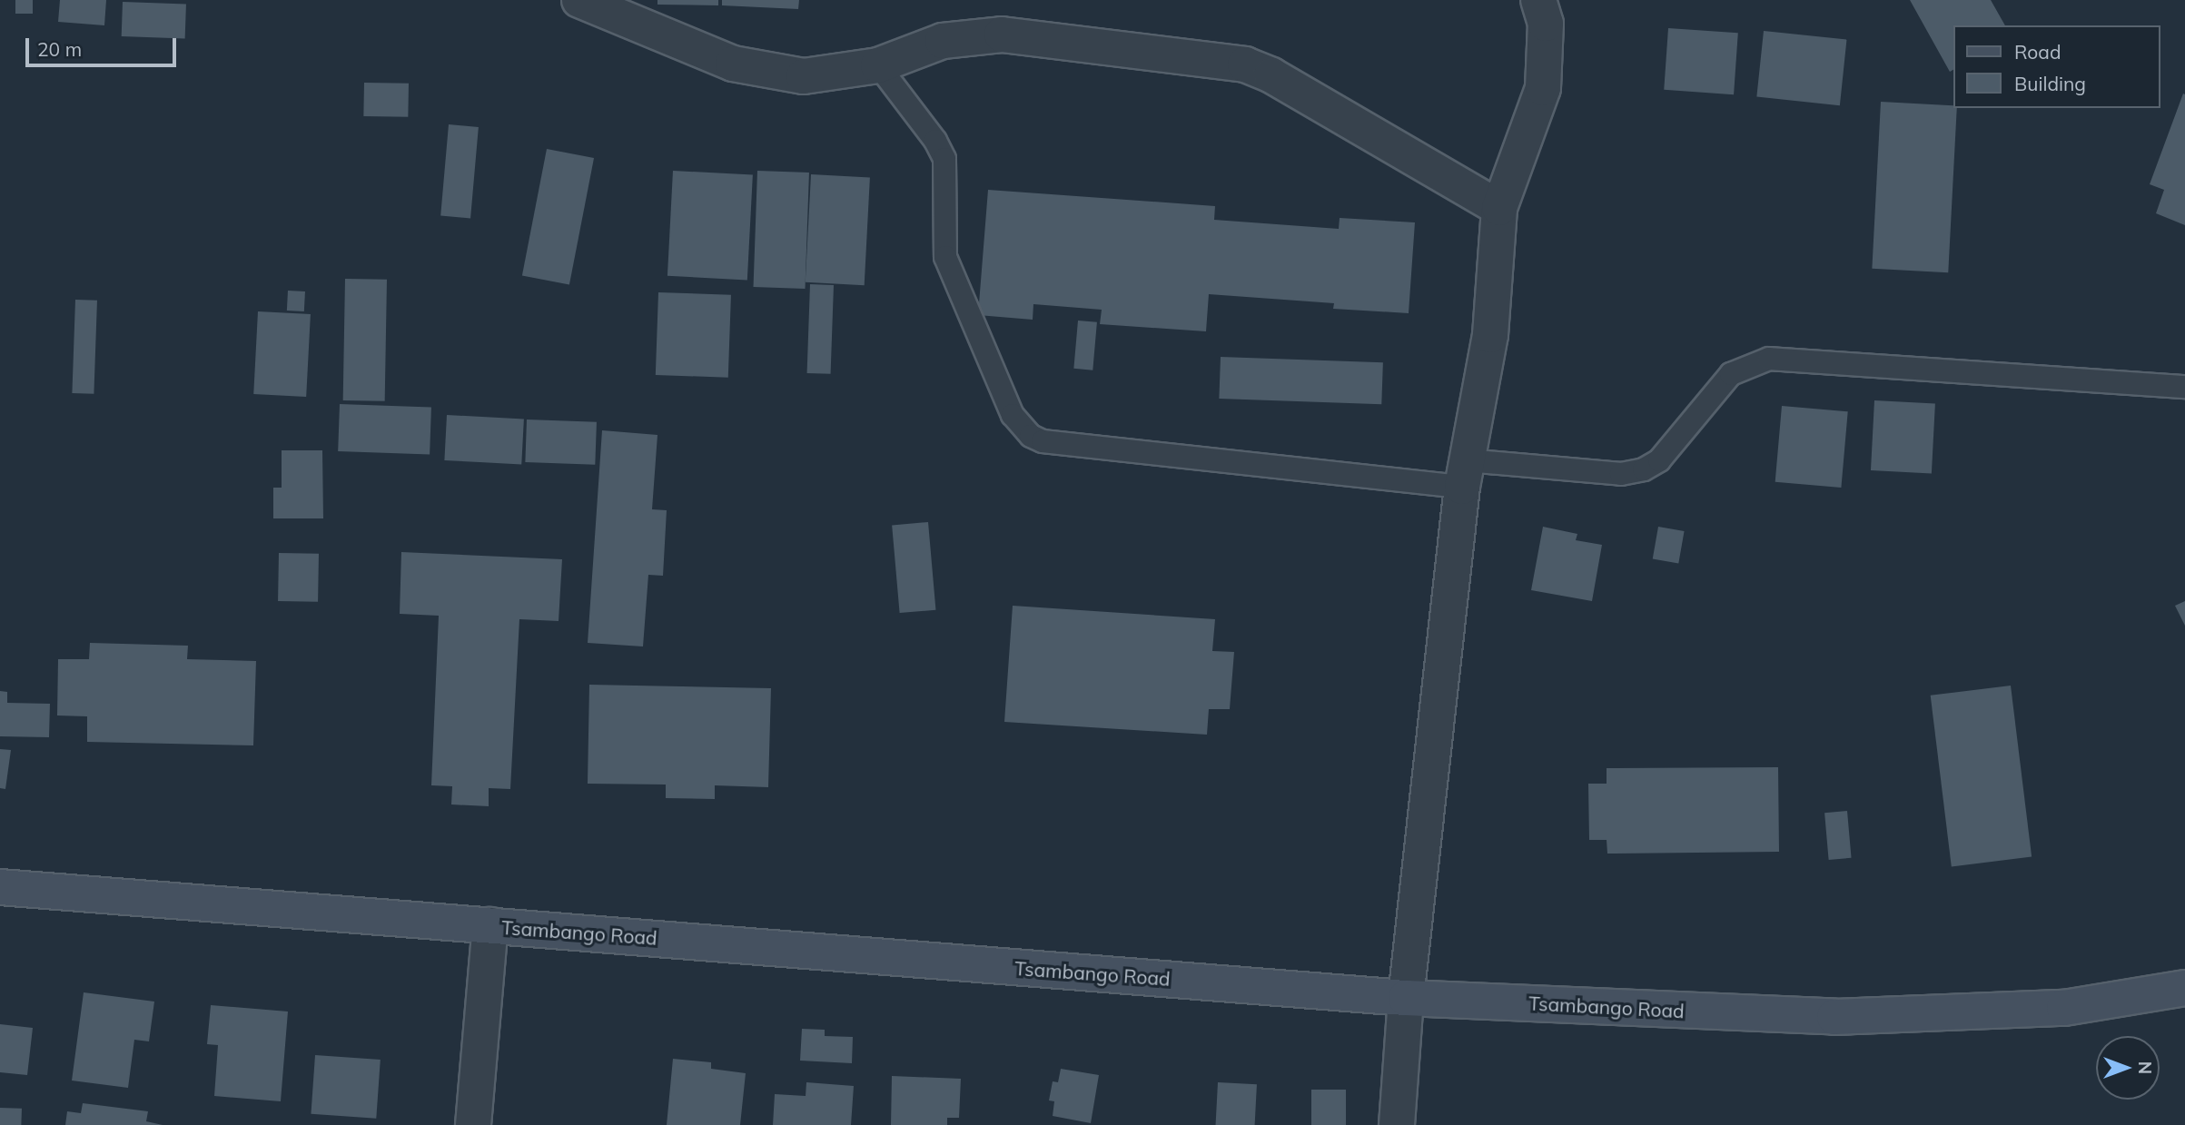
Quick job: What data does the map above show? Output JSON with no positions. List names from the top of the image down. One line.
{"streets":{"street":["Tsambango Road"]},"legend":["Road","Building"],"scale_bar":"20 m","north":"right"}
